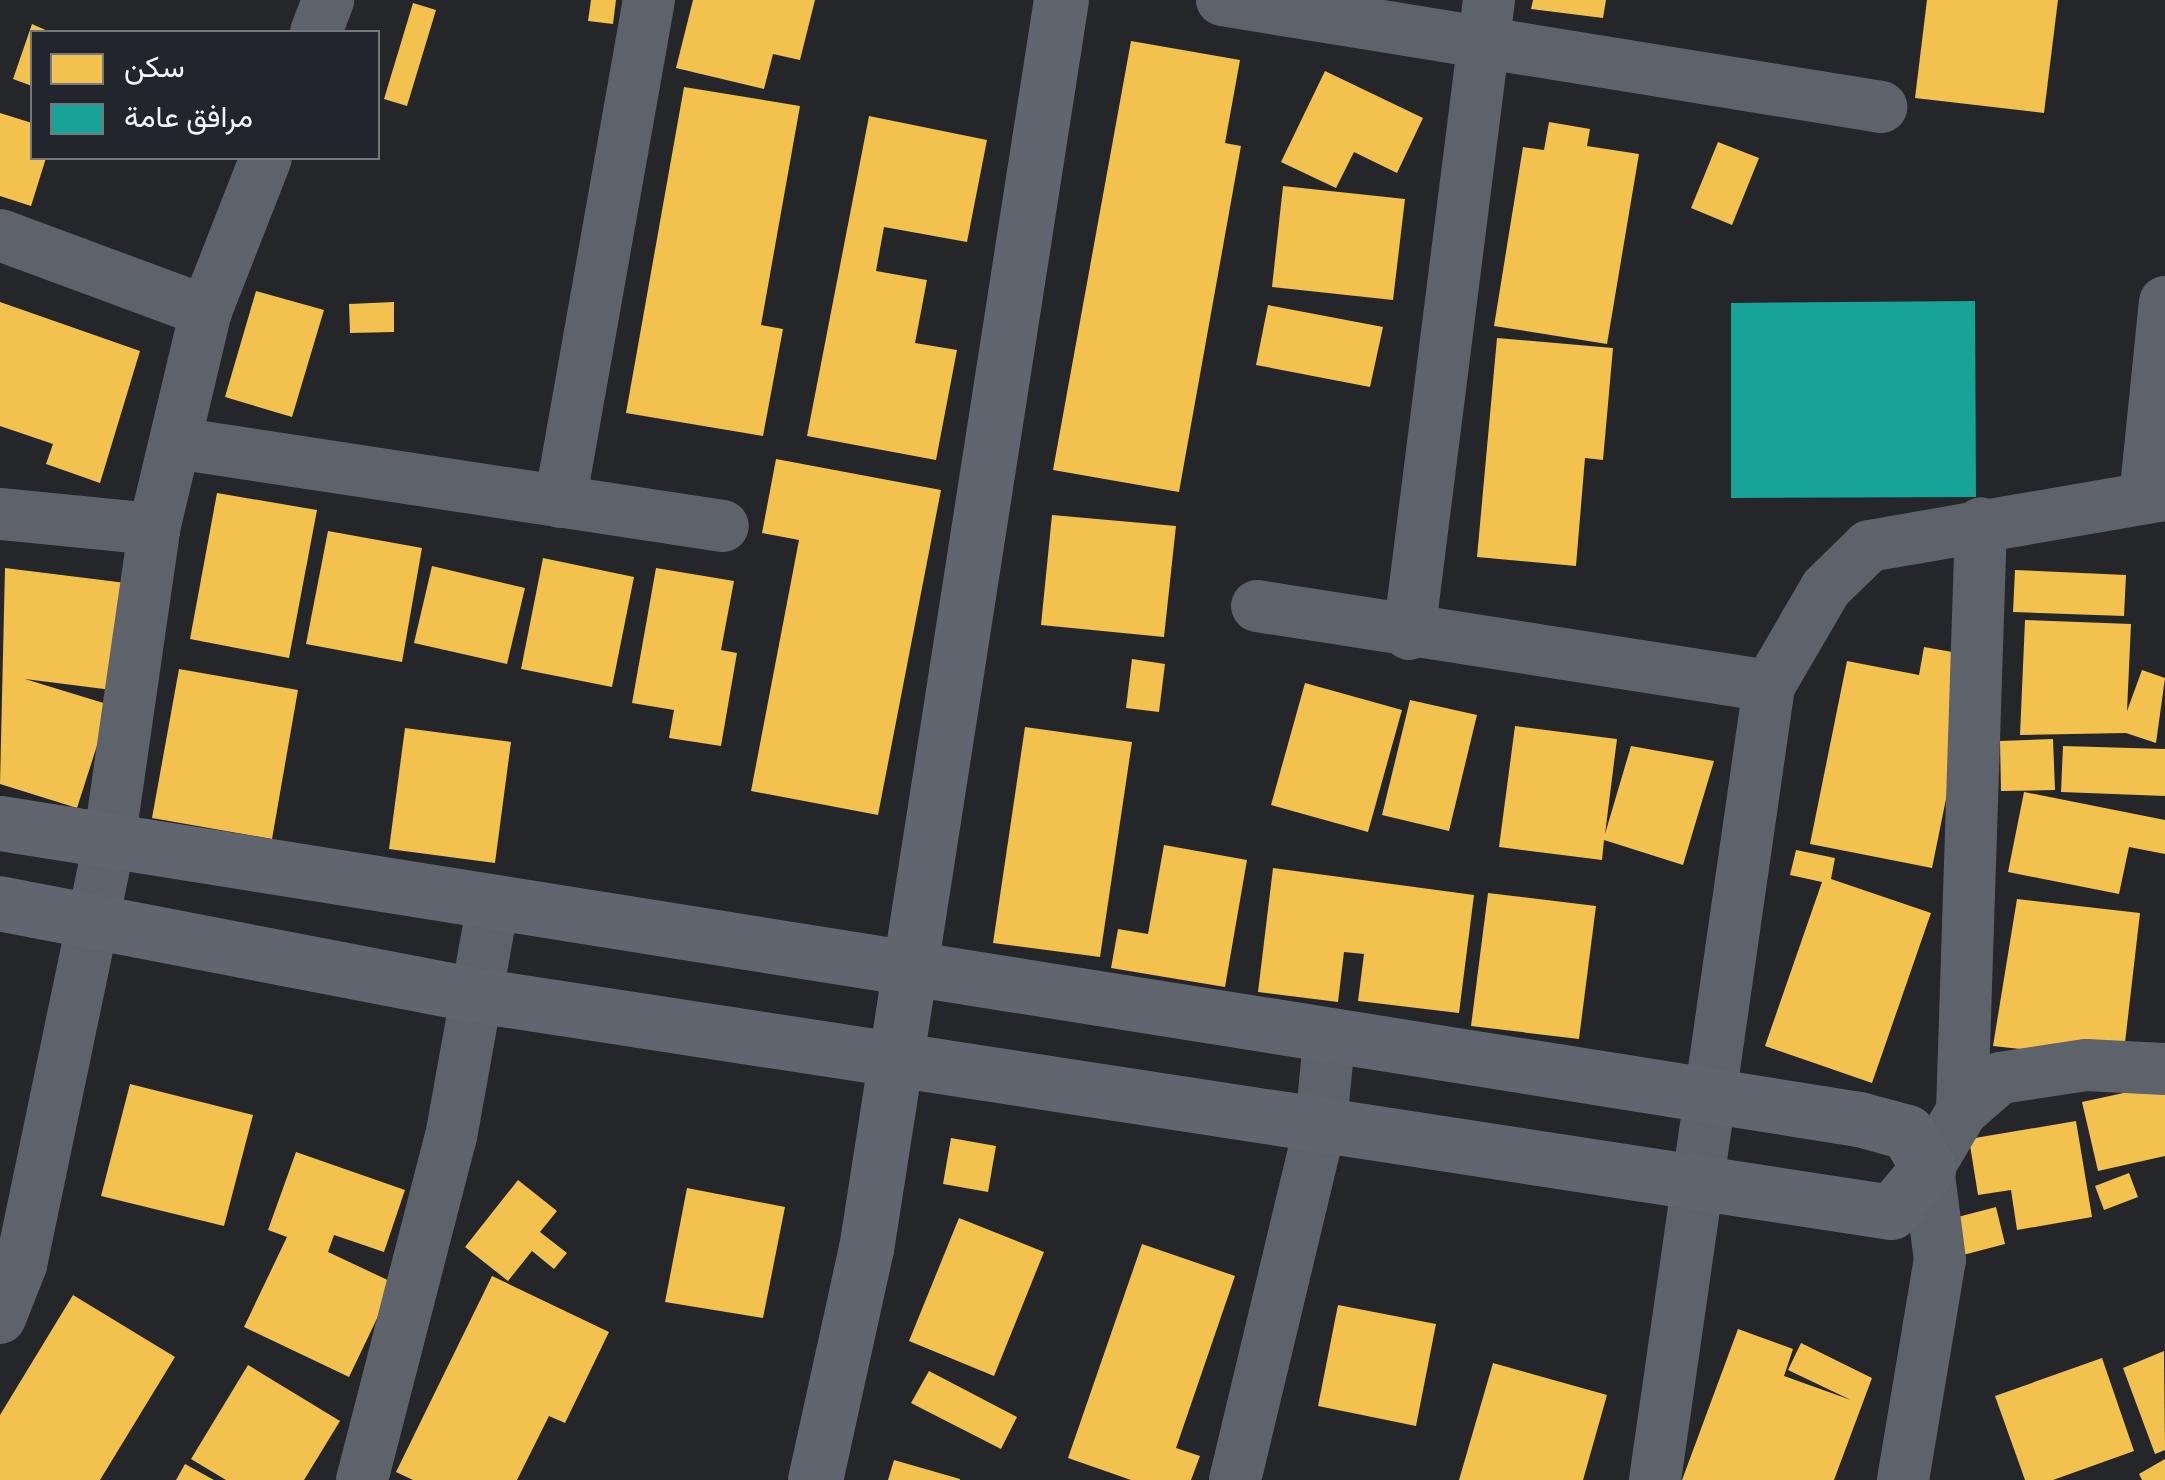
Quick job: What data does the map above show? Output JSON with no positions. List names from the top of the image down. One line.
{"legend":["سكن","مرافق عامة"]}
